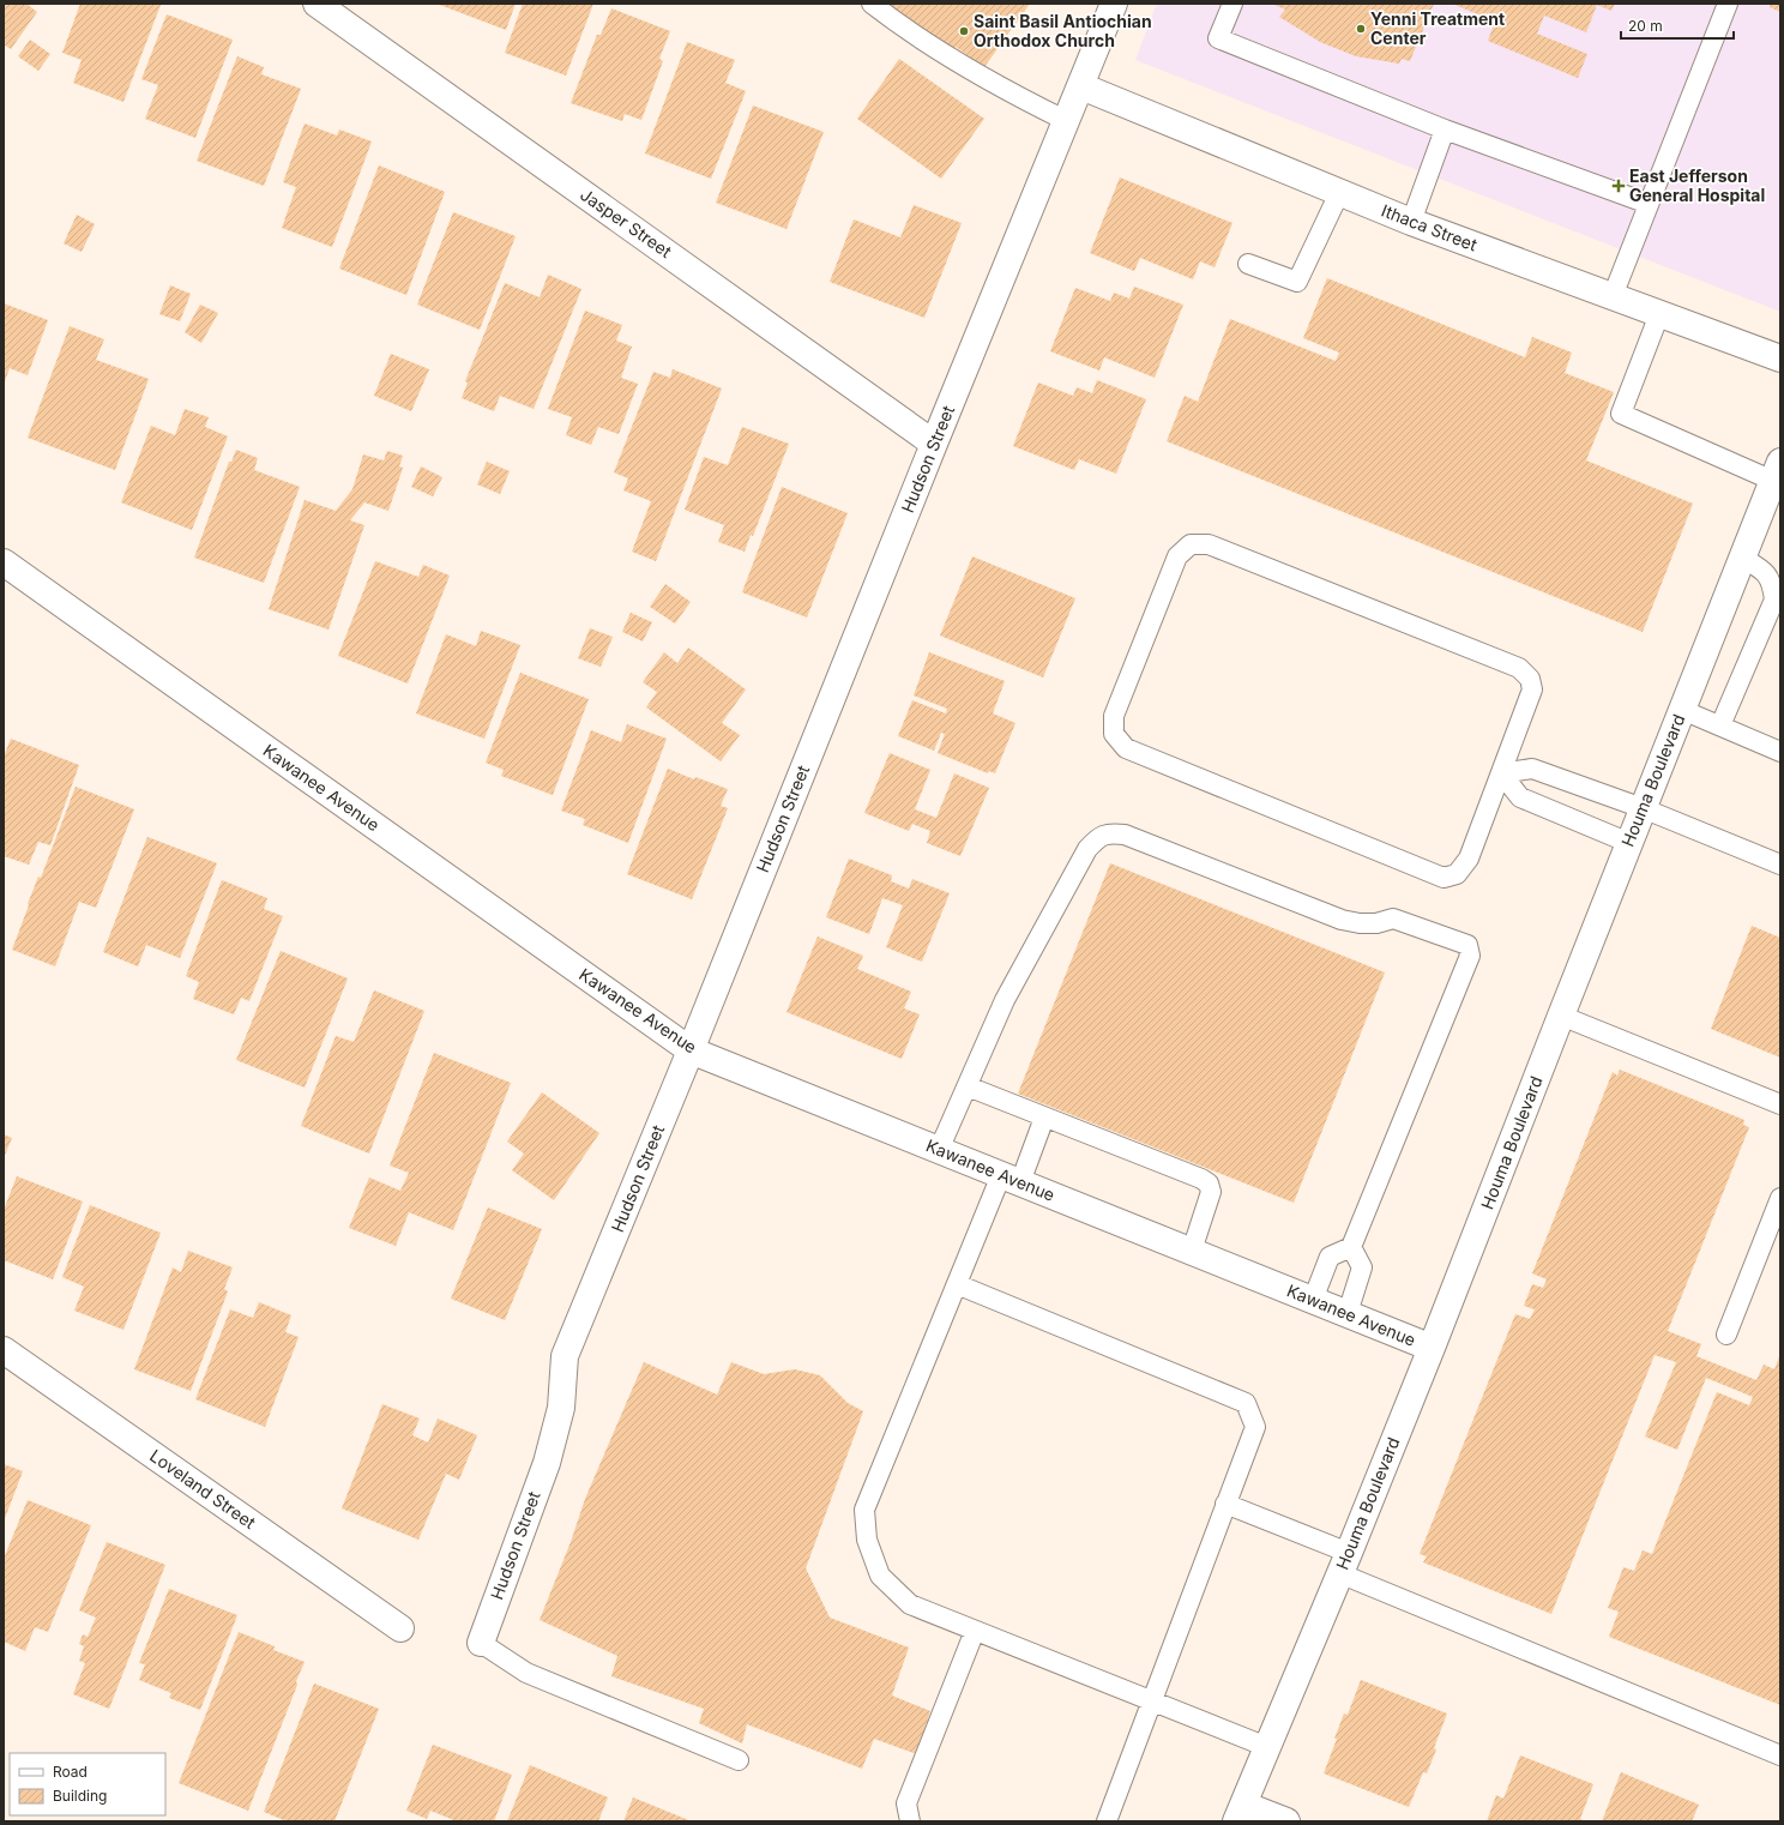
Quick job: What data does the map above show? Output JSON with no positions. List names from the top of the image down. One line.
{"streets":{"street":["Jasper Street","Ithaca Street","Hudson Street","Houma Boulevard","Kawanee Avenue","Loveland Street"]},"crossings":[["Jasper Street","Hudson Street"],["Ithaca Street","Hudson Street"],["Hudson Street","Kawanee Avenue"],["Houma Boulevard","Kawanee Avenue"]],"places":{"other":["Yenni Treatment Center","Saint Basil Antiochian Orthodox Church"],"health":["East Jefferson General Hospital"]},"legend":["Road","Building"],"scale_bar":"20 m"}
